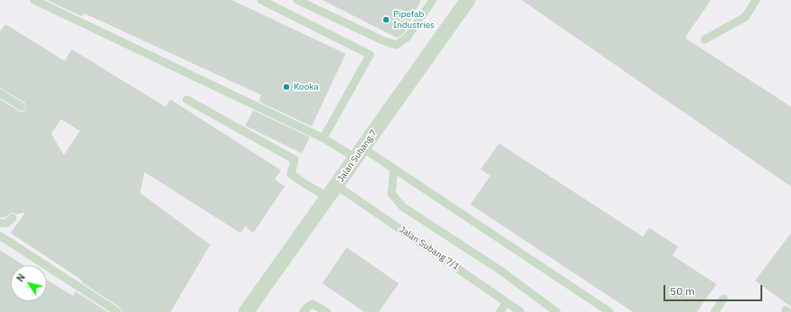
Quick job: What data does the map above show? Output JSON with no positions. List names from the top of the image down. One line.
{"streets":{"street":["Jalan Subang 7"],"lane":["Jalan Subang 7/1"]},"crossings":[["Jalan Subang 7","Jalan Subang 7/1"]],"places":["Pipefab Industries","Kooka"],"scale_bar":"50 m","north":"top left"}
